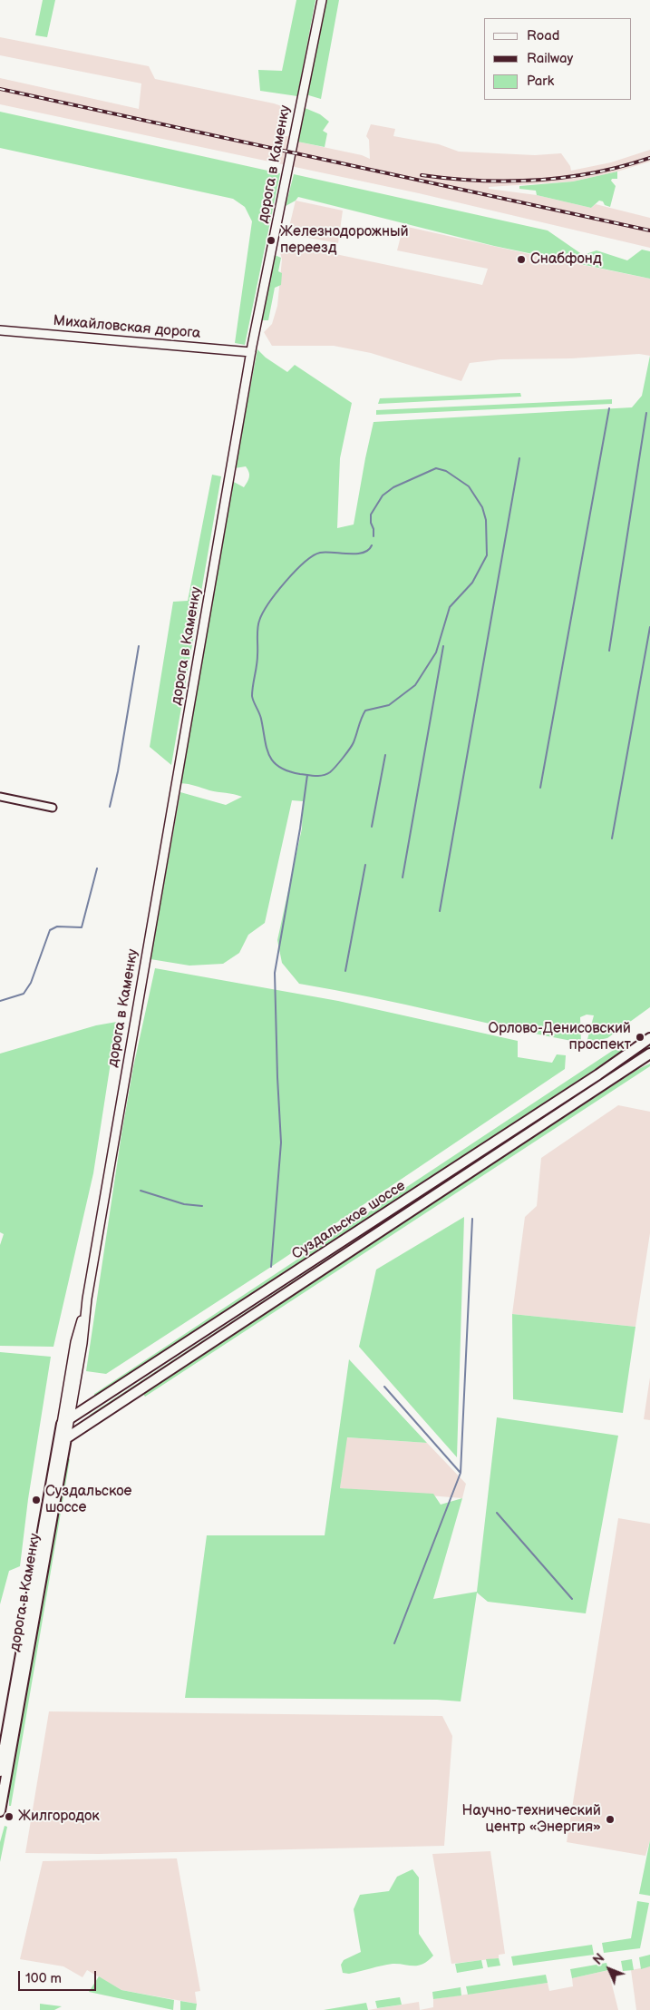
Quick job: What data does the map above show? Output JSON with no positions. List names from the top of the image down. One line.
{"streets":{"main road":["дорога в Каменку","Суздальское шоссе"],"street":["Михайловская дорога"]},"crossings":[["дорога в Каменку","Михайловская дорога"],["дорога в Каменку","Суздальское шоссе"]],"places":["Железнодорожный переезд","Снабфонд","Орлово-Денисовский проспект","Суздальское шоссе","Жилгородок","Научно-технический центр «Энергия»"],"legend":["Road","Railway","Park"],"scale_bar":"100 m","north":"top left"}
